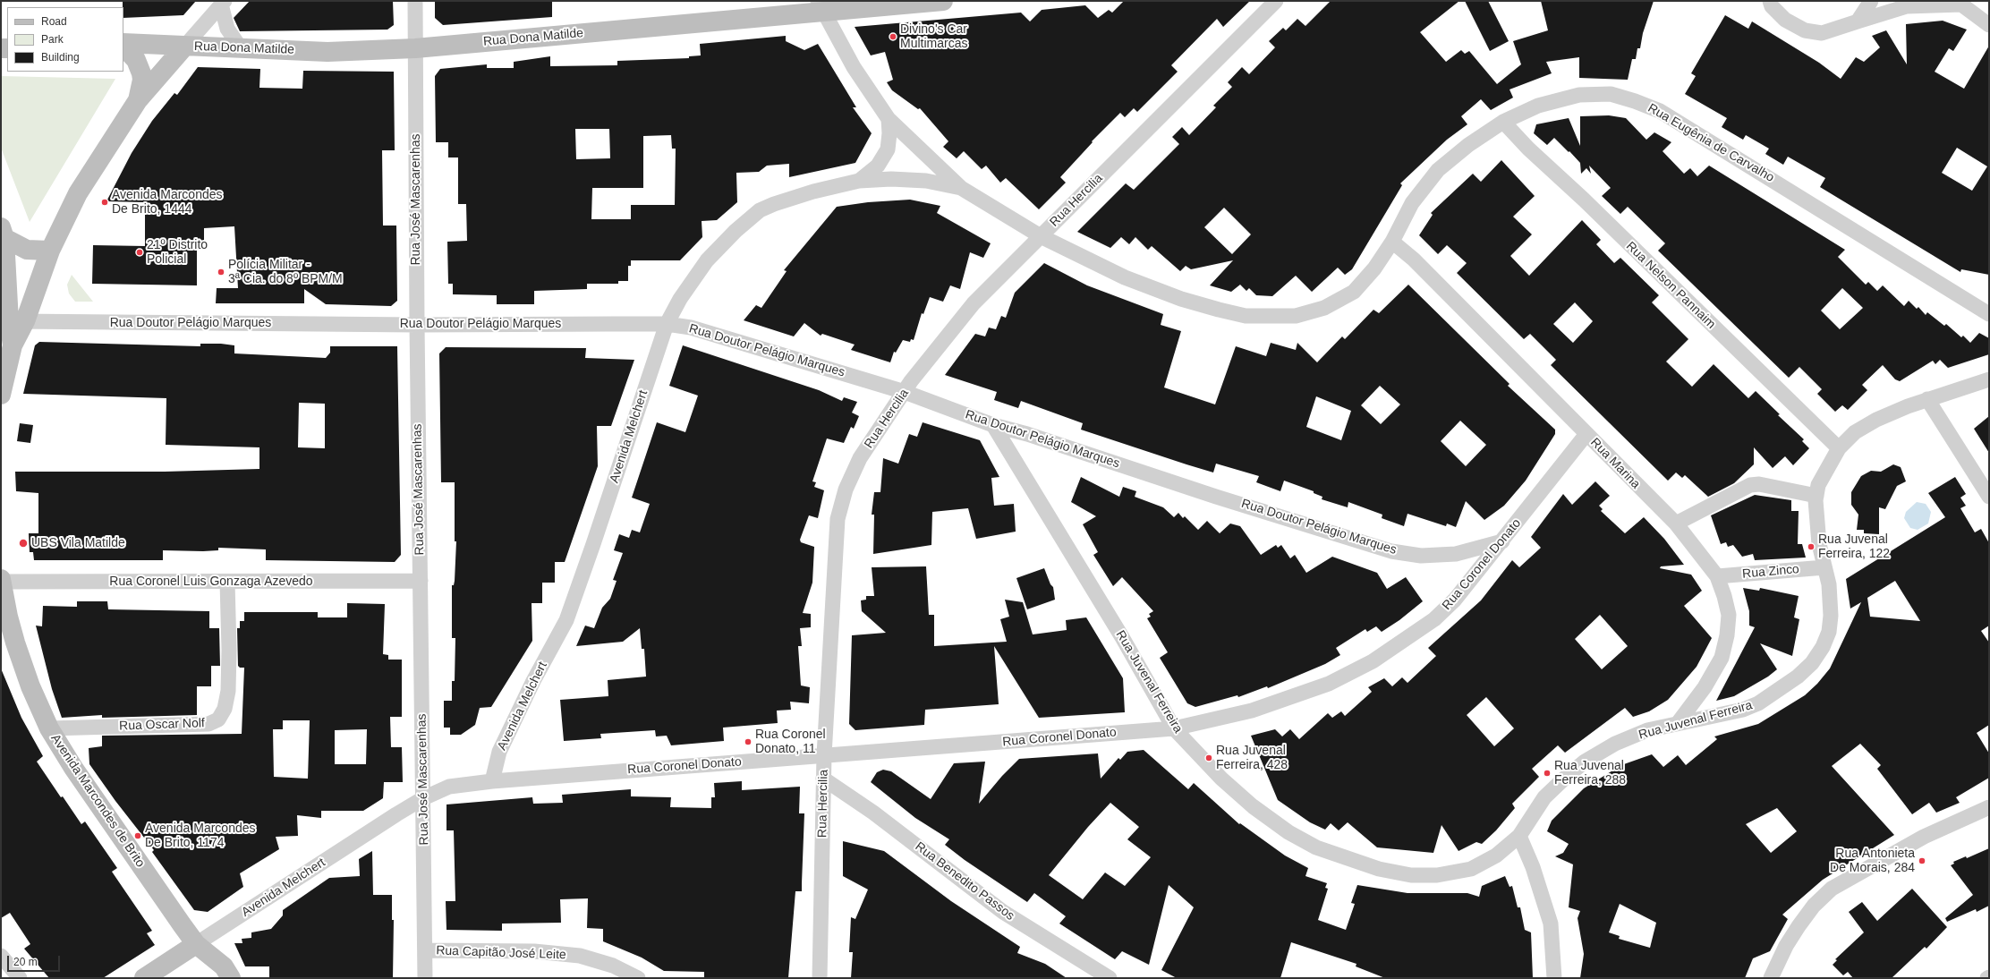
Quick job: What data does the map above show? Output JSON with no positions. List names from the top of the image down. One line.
{"streets":{"street":["Rua Dona Matilde","Rua Eugênia de Carvalho","Rua José Mascarenhas","Rua Hercilia","Rua Nelson Pannaim","Rua Doutor Pelágio Marques","Avenida Melchert","Rua Marina","Rua Coronel Donato","Rua Zinco","Rua Coronel Luis Gonzaga Azevedo","Rua Juvenal Ferreira","Rua Oscar Nolf","Avenida Marcondes de Brito","Rua Benedito Passos","Rua Capitão José Leite"]},"crossings":[["Rua Dona Matilde","Rua Eugênia de Carvalho"],["Rua Dona Matilde","Rua José Mascarenhas"],["Rua Eugênia de Carvalho","Rua Hercilia"],["Rua Eugênia de Carvalho","Rua Nelson Pannaim"],["Rua Eugênia de Carvalho","Avenida Melchert"],["Rua Eugênia de Carvalho","Rua Marina"],["Rua José Mascarenhas","Rua Doutor Pelágio Marques"],["Rua José Mascarenhas","Avenida Melchert"],["Rua José Mascarenhas","Rua Coronel Donato"],["Rua José Mascarenhas","Rua Coronel Luis Gonzaga Azevedo"],["Rua José Mascarenhas","Rua Capitão José Leite"],["Rua Hercilia","Rua Doutor Pelágio Marques"],["Rua Hercilia","Rua Coronel Donato"],["Rua Hercilia","Rua Benedito Passos"],["Rua Nelson Pannaim","Rua Juvenal Ferreira"],["Rua Doutor Pelágio Marques","Avenida Melchert"],["Rua Doutor Pelágio Marques","Rua Coronel Donato"],["Rua Doutor Pelágio Marques","Rua Juvenal Ferreira"],["Avenida Melchert","Rua Coronel Donato"],["Avenida Melchert","Avenida Marcondes de Brito"],["Rua Marina","Rua Coronel Donato"],["Rua Marina","Rua Zinco"],["Rua Marina","Rua Juvenal Ferreira"],["Rua Coronel Donato","Rua Juvenal Ferreira"],["Rua Zinco","Rua Juvenal Ferreira"],["Rua Coronel Luis Gonzaga Azevedo","Rua Oscar Nolf"],["Rua Coronel Luis Gonzaga Azevedo","Avenida Marcondes de Brito"],["Rua Oscar Nolf","Avenida Marcondes de Brito"]],"places":["Divino's Car Multimarcas","Avenida Marcondes De Brito, 1444","21º Distrito Policial","Polícia Militar - 3ª Cia. do 8º BPM/M","UBS Vila Matilde","Rua Juvenal Ferreira, 122","Rua Coronel Donato, 11","Rua Juvenal Ferreira, 428","Rua Juvenal Ferreira, 288","Avenida Marcondes De Brito, 1174","Rua Antonieta De Morais, 284"],"legend":["Road","Park","Building"],"scale_bar":"20 m"}
